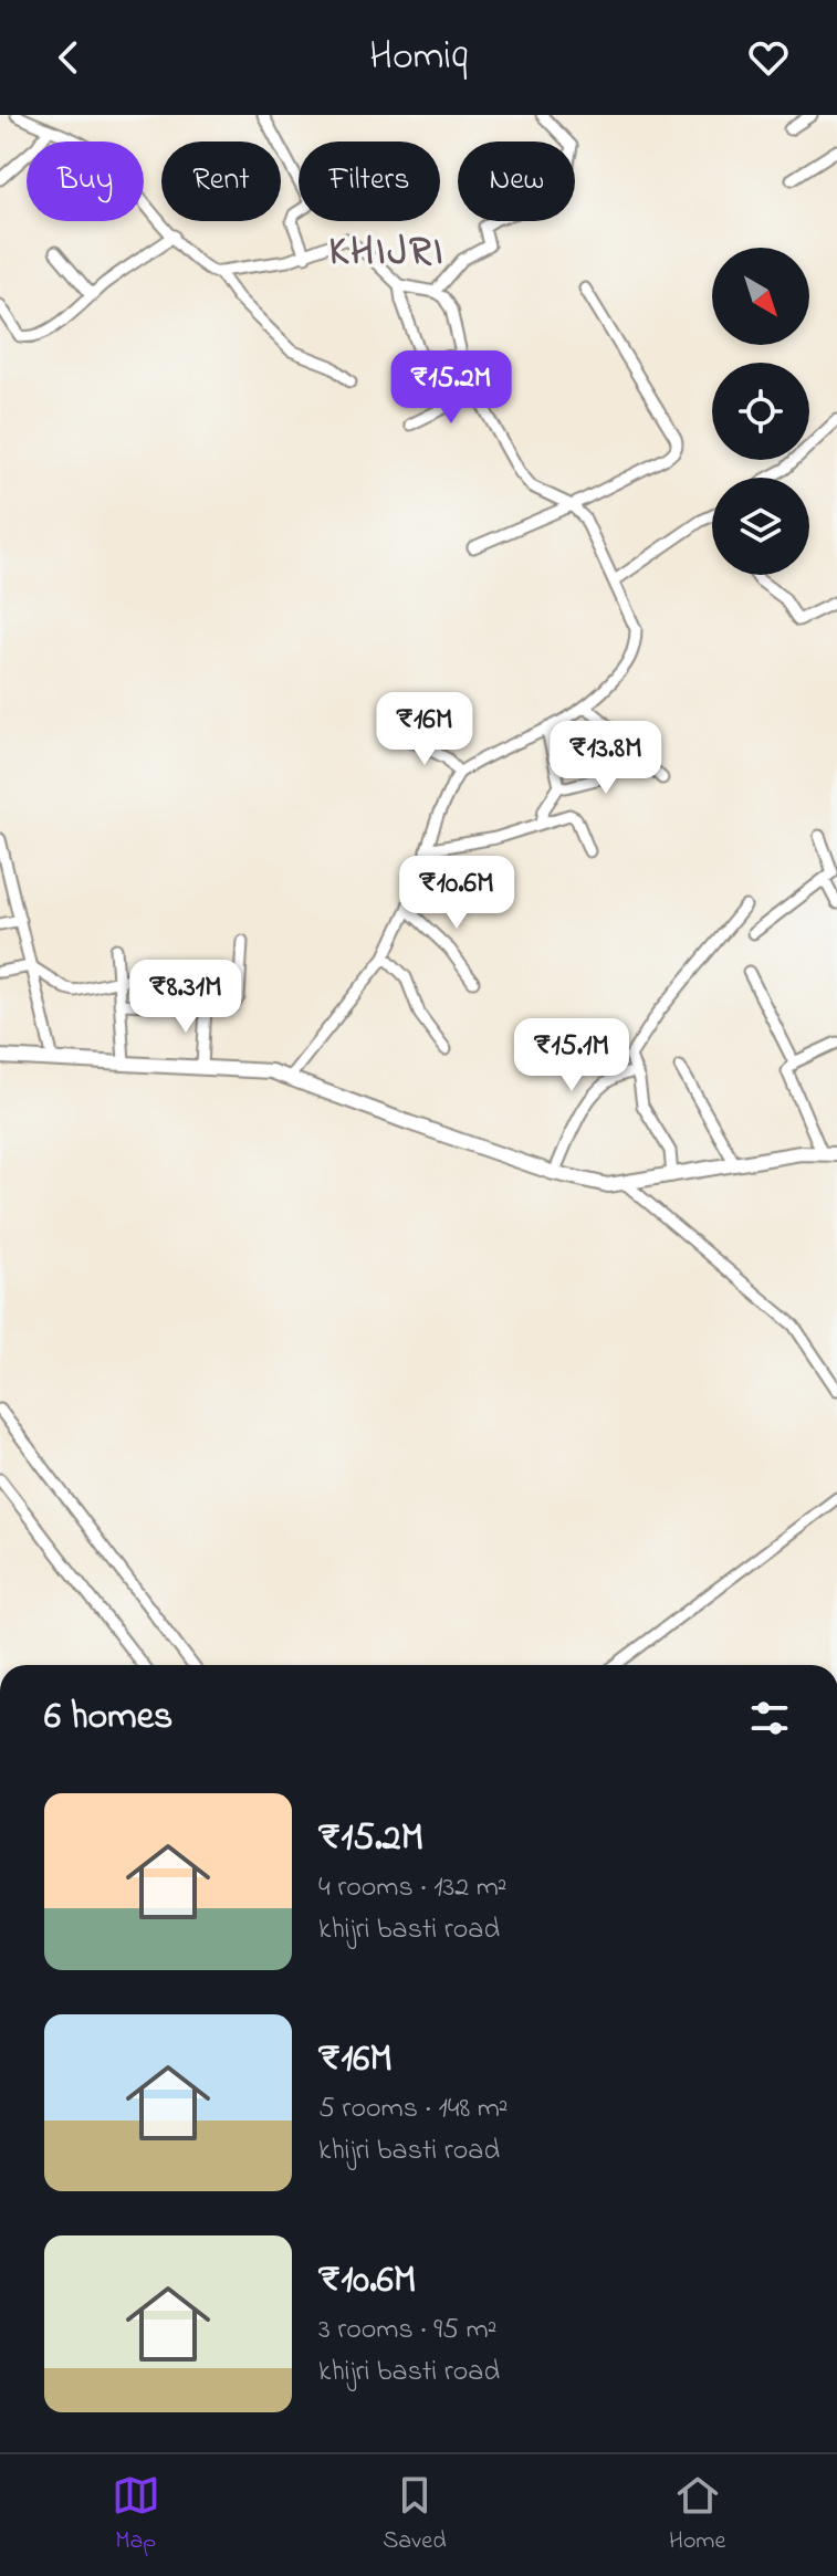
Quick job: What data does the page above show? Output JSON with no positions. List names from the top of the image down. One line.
{"districts":["KHIJRI"],"north":"bottom right","page":{"header":"Homiq","chip":["Buy","Rent","Filters","New"],"price":["₹15.2M","₹16M","₹13.8M","₹10.6M","₹8.31M","₹15.1M"],"heading":"6 homes","list":[{"name":"₹15.2M","note":"4 rooms · 132 m² · khijri basti road"},{"name":"₹16M","note":"5 rooms · 148 m² · khijri basti road"},{"name":"₹10.6M","note":"3 rooms · 95 m² · khijri basti road"}],"tabs":["Map","Saved","Home"]}}
